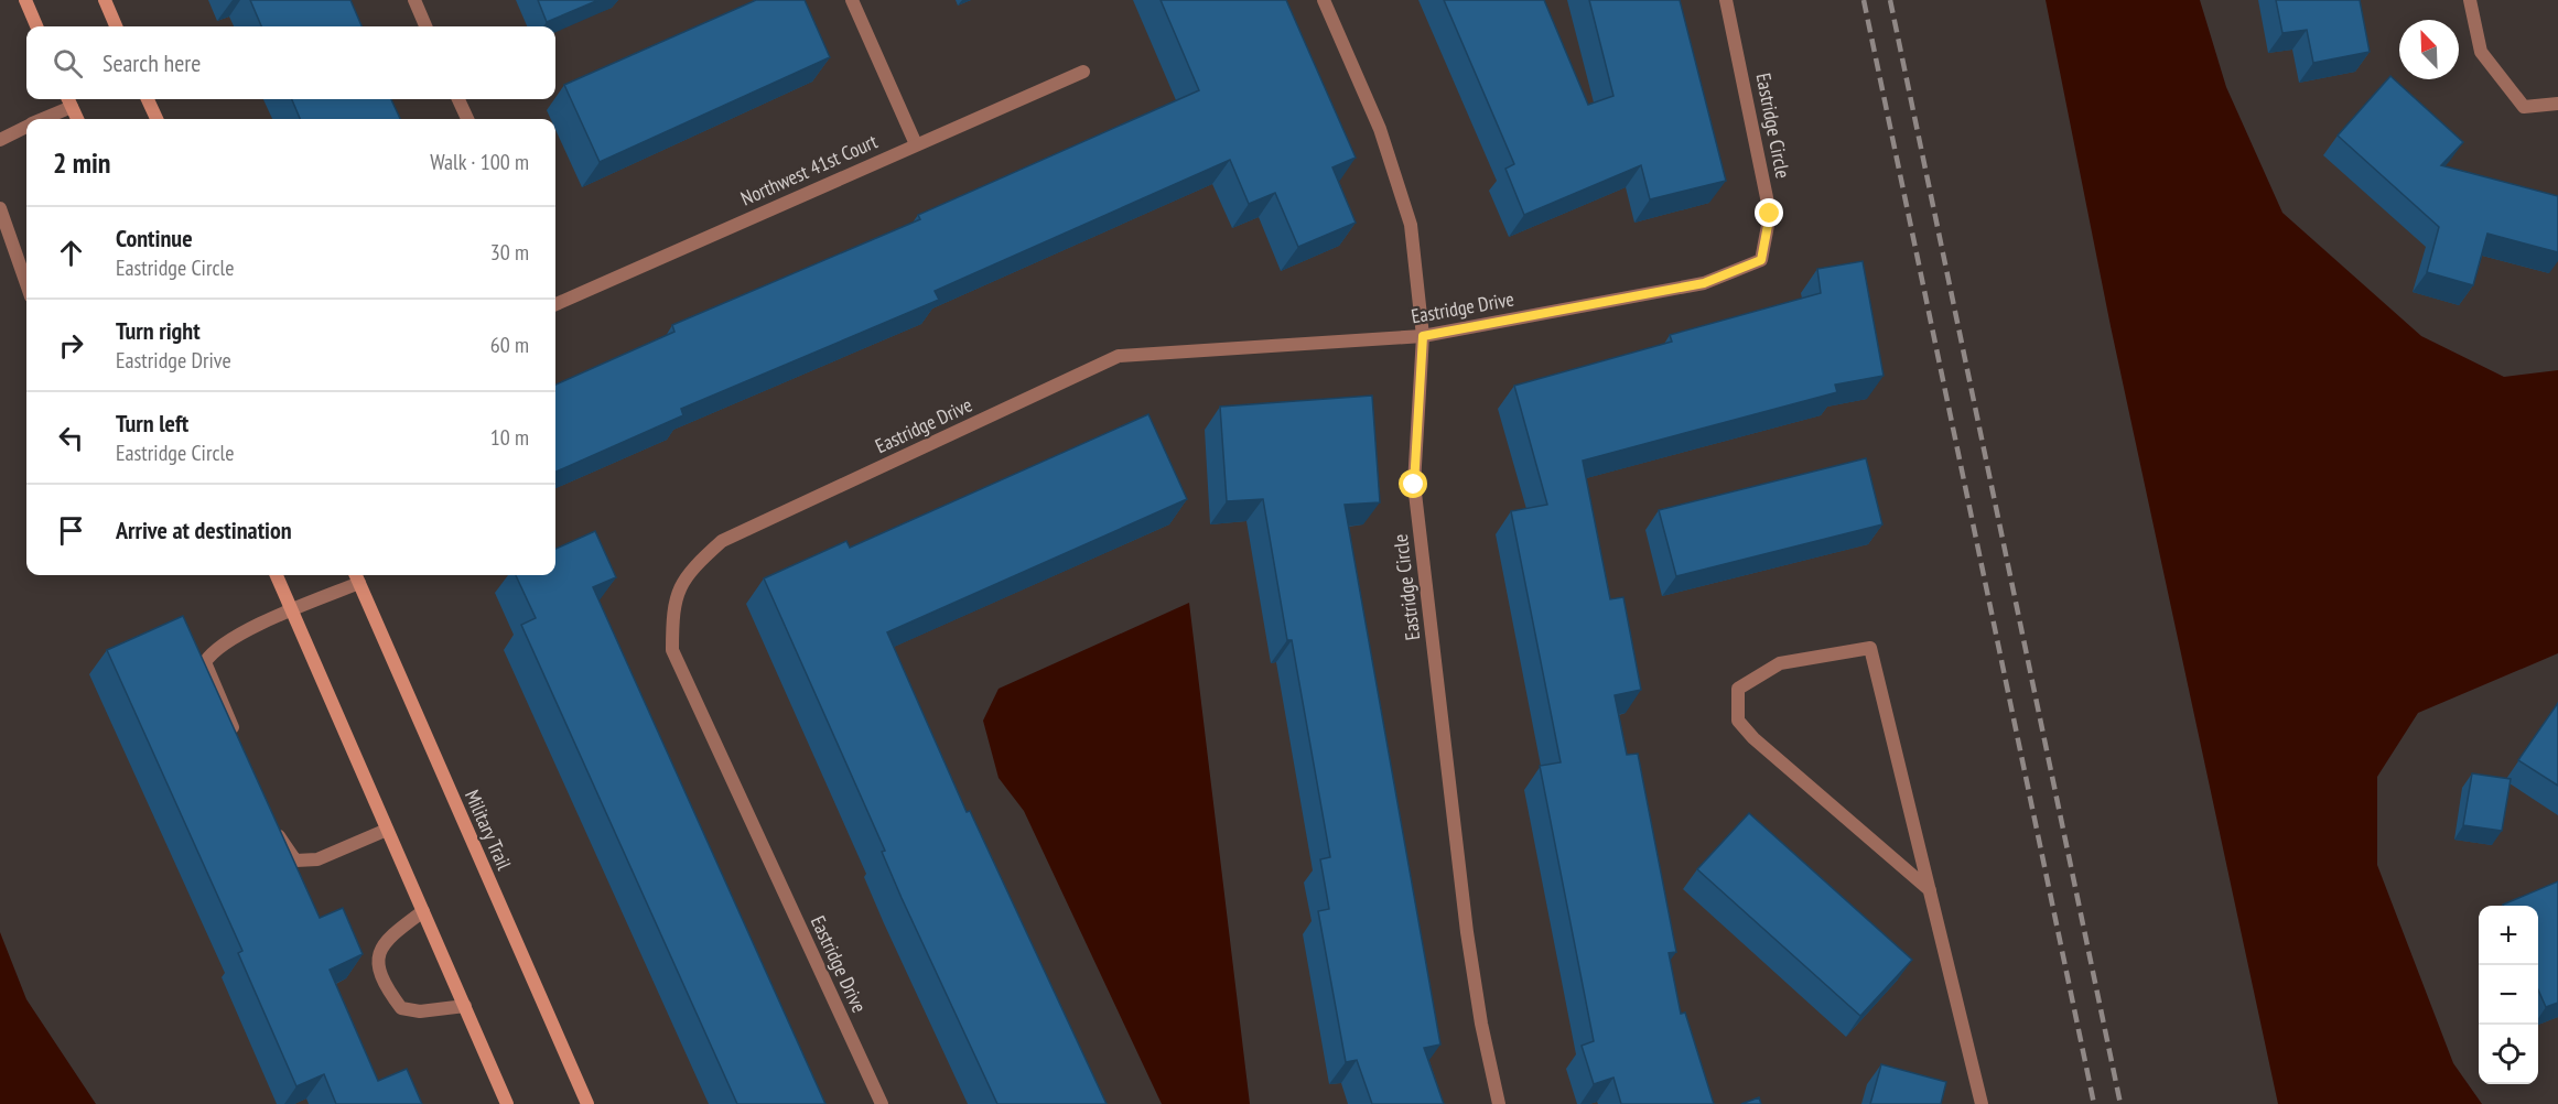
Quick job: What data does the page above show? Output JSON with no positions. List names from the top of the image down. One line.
{"streets":{"street":["Eastridge Circle","Northwest 41st Court","Eastridge Drive","Military Trail"]},"crossings":[["Eastridge Circle","Eastridge Drive"]],"north":"top left","page":{"search":"Search here","heading":["2 min","Walk · 100 m"],"list":[["Continue","Eastridge Circle","30 m"],["Turn right","Eastridge Drive","60 m"],["Turn left","Eastridge Circle","10 m"],"Arrive at destination"],"map_buttons":["+","−"]}}
